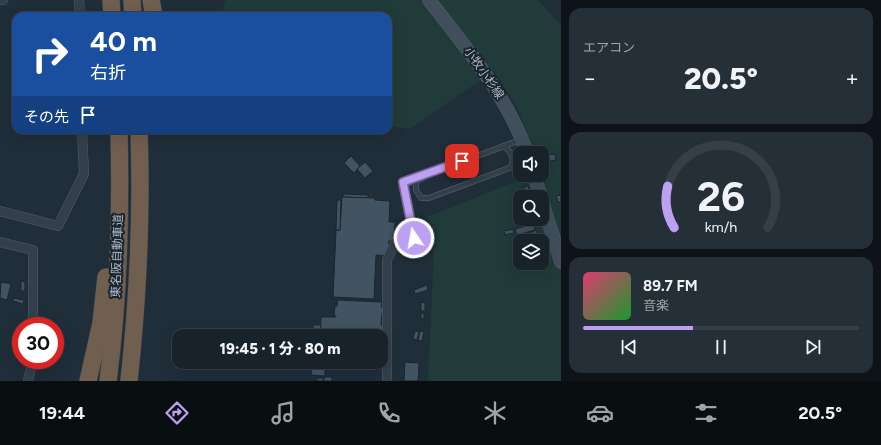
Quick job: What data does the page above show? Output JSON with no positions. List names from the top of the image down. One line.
{"streets":{"highway":["東名阪自動車道"],"main road":["小牧小杉線"]},"page":{"tile":"エアコン","turn":["40 m","右折"],"heat":["−","20.5°","+"],"then":"その先","song":["89.7 FM","音楽"],"limit":"30","trip":"19:45 · 1 分 · 80 m","tabs":["19:44","20.5°"],"gauge":["26","km/h"]}}
